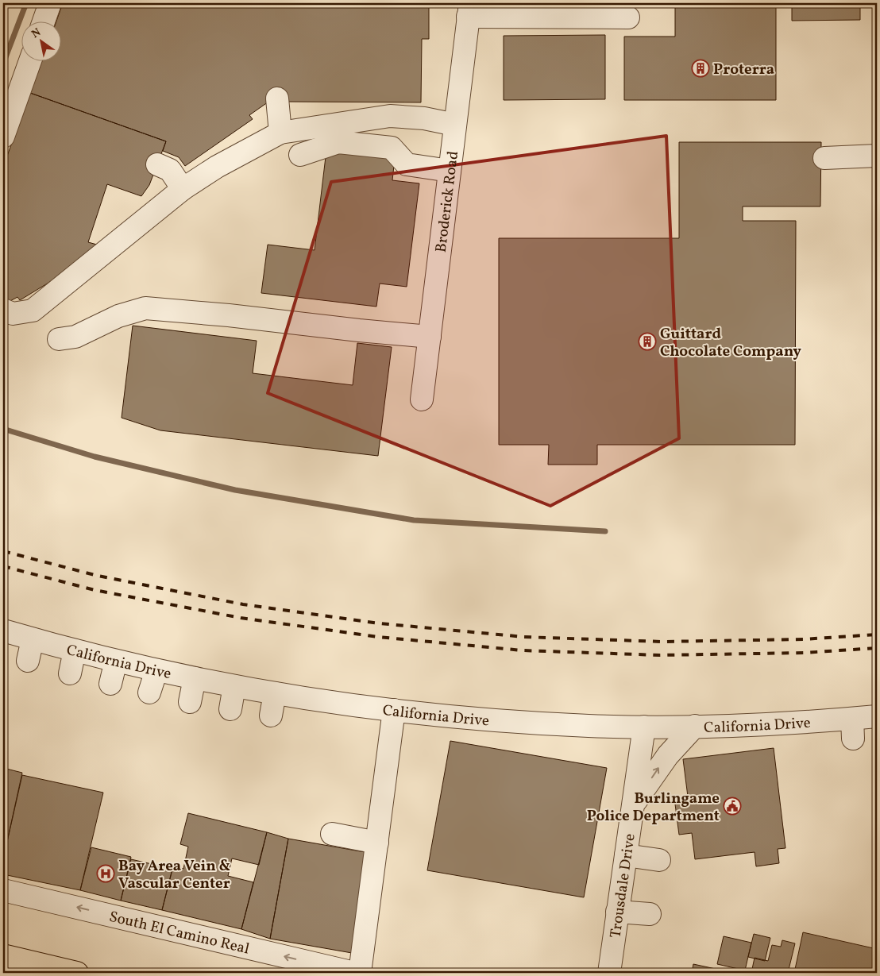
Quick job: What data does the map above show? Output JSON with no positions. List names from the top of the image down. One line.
{"streets":{"street":["Broderick Road","California Drive","Trousdale Drive","South El Camino Real"]},"crossings":[["California Drive","Trousdale Drive"]],"one_way":["South El Camino Real"],"places":{"building":["Proterra","Guittard Chocolate Company"],"public building":["Burlingame Police Department"],"hospital":["Bay Area Vein & Vascular Center"]},"north":"top left"}
